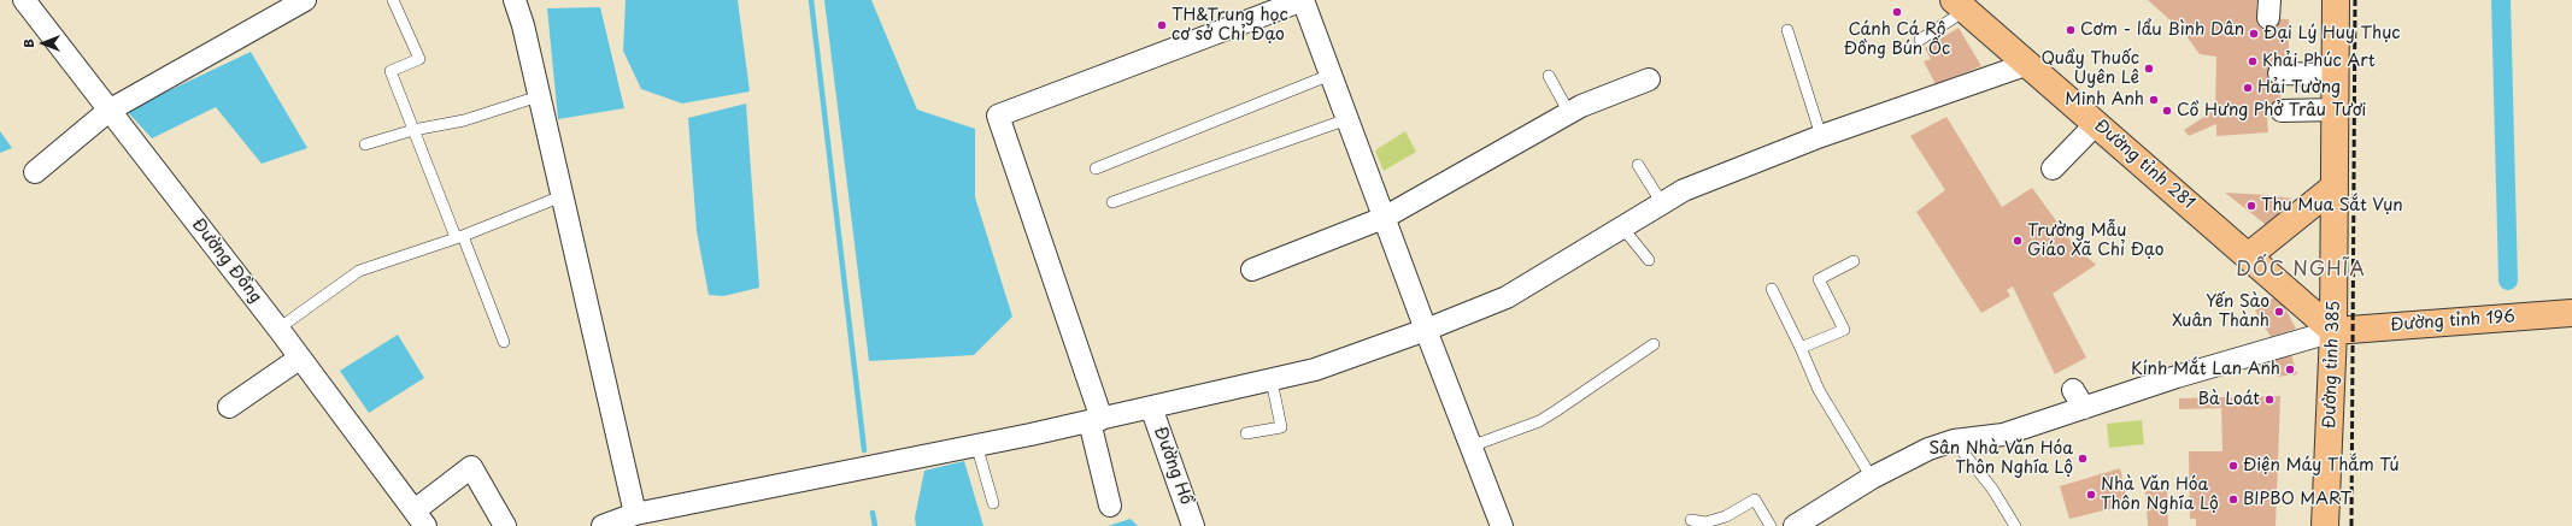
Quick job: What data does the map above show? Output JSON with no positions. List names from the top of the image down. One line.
{"streets":{"main road":["Đường tỉnh 281","Đường tỉnh 196","Đường tỉnh 385"],"street":["Đường Đồng","Đường Hồ"]},"crossings":[["Đường tỉnh 281","Đường tỉnh 196"],["Đường tỉnh 281","Đường tỉnh 385"],["Đường tỉnh 196","Đường tỉnh 385"]],"districts":["DỐC NGHĨA"],"places":["Cánh Cá Rô Đồng Bún Ốc","TH&Trung học cơ sở Chỉ Đạo","Cơm - lẩu Bình Dân","Đại Lý Huy Thục","Khải Phúc Art","Quầy Thuốc Uyên Lê","Hải Tường","Minh Anh","Cồ Hưng Phở Trâu Tươi","Thu Mua Sắt Vụn","Trường Mẫu Giáo Xã Chỉ Đạo","Yến Sào Xuân Thành","Kính Mắt Lan Anh","Bà Loát","Sân Nhà Văn Hóa Thôn Nghĩa Lộ","Điện Máy Thắm Tú","Nhà Văn Hóa Thôn Nghĩa Lộ","BIPBO MART"],"north":"left"}
